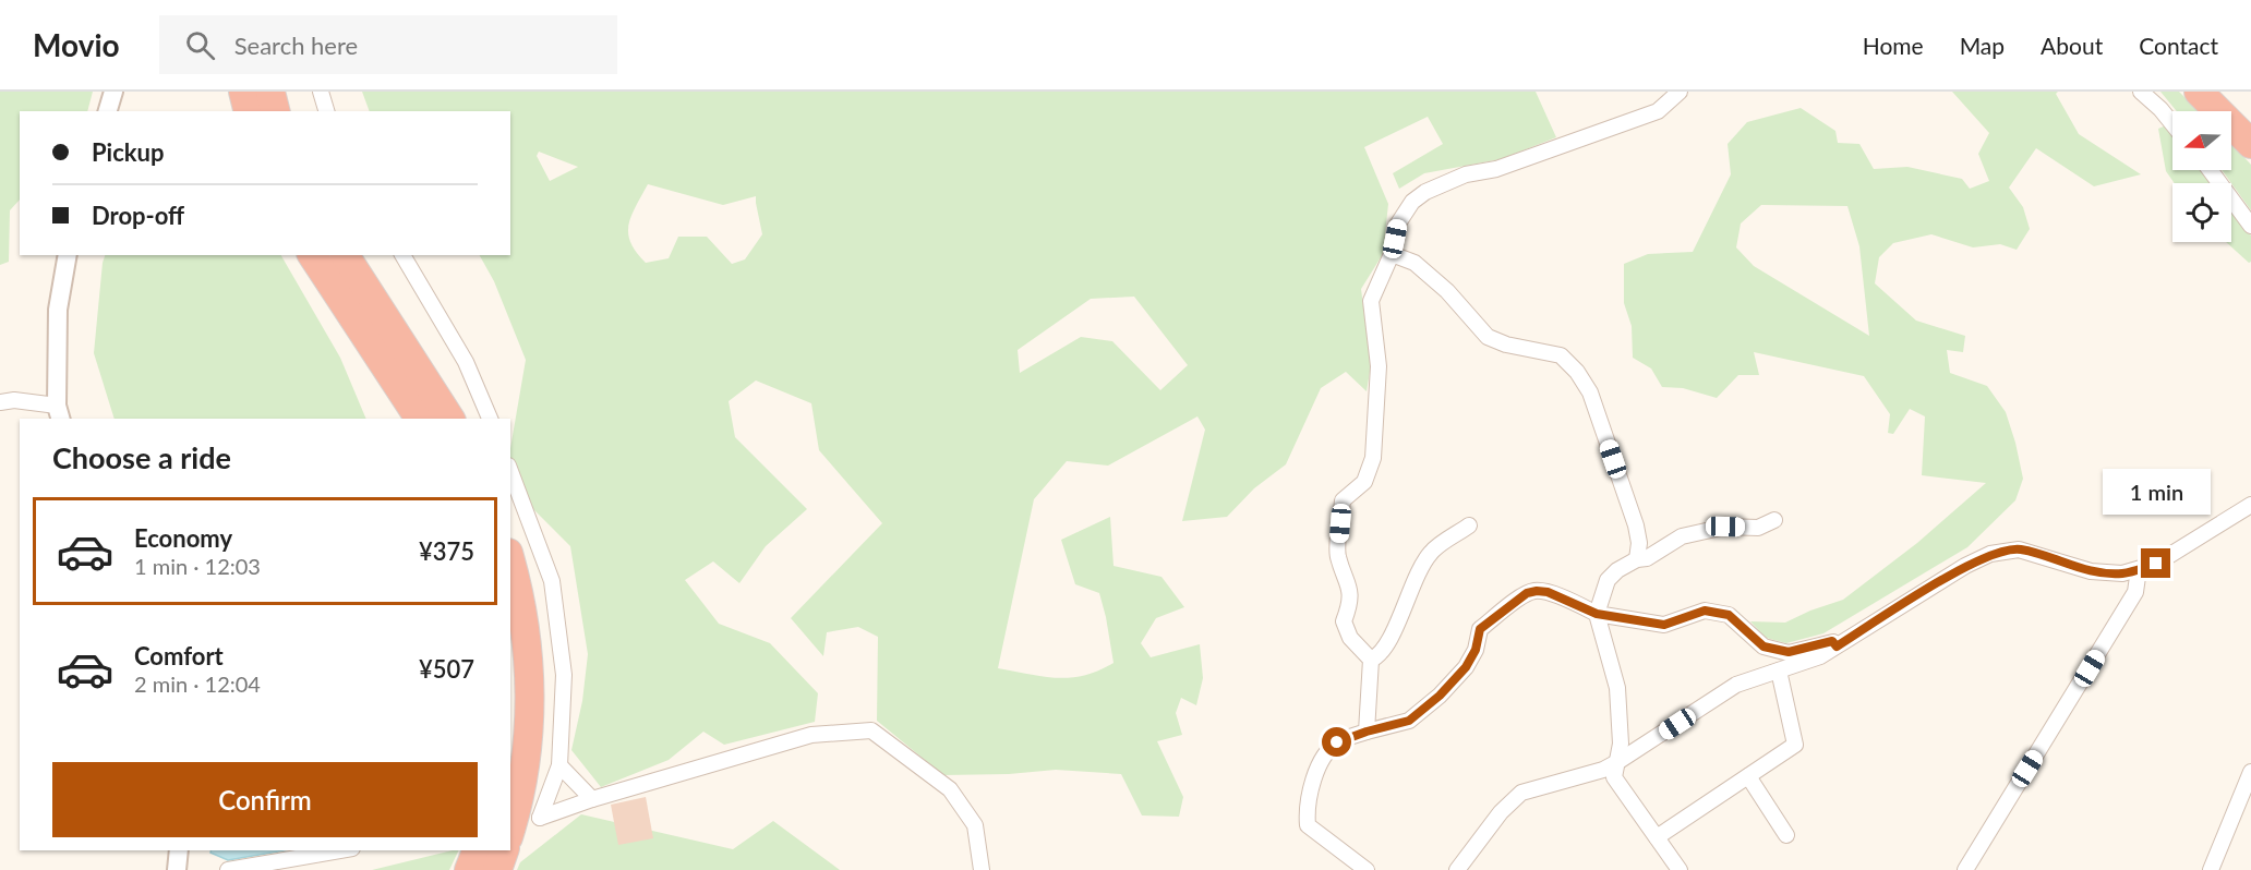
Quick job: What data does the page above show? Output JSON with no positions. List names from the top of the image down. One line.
{"north":"left","page":{"header":"Movio","search":"Search here","nav":["Home","Map","About","Contact"],"banner":["Pickup","Drop-off"],"heading":"Choose a ride","bubble":"1 min","list":[{"name":"Economy","note":"1 min · 12:03","value":"¥375"},{"name":"Comfort","note":"2 min · 12:04","value":"¥507"}],"buttons":"Confirm"}}
